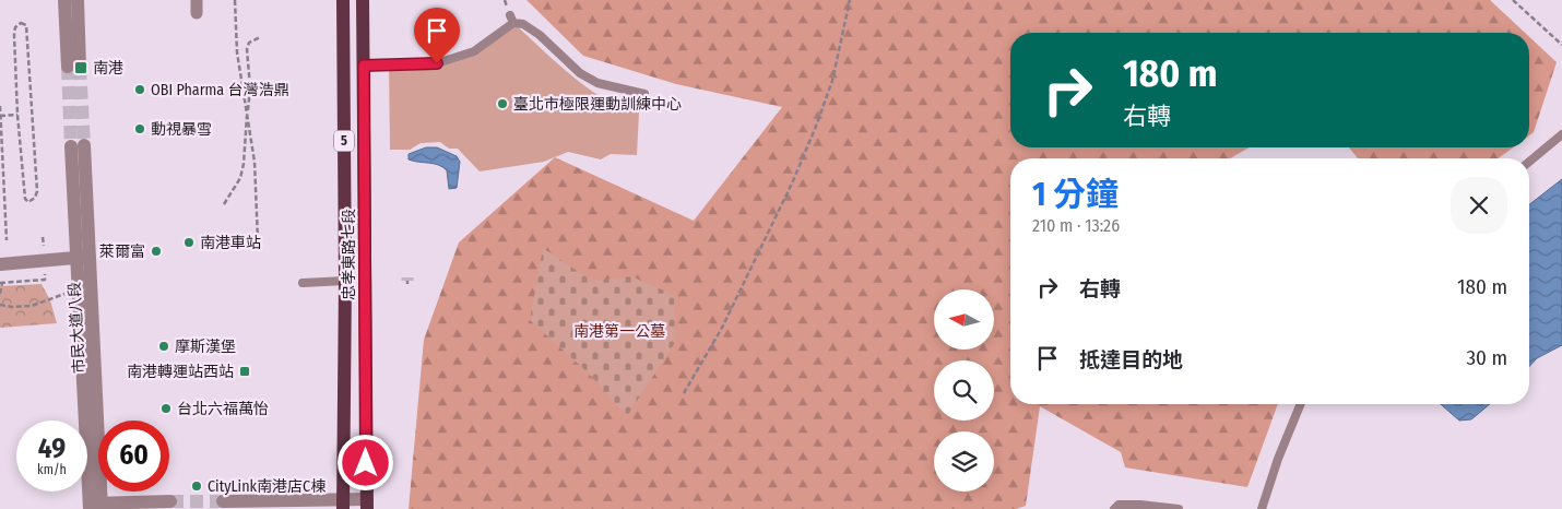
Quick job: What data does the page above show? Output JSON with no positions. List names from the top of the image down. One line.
{"streets":{"main road":["5","忠孝東路七段"],"street":["市民大道八段"]},"parks":["南港第一公墓"],"places":{"transit":["南港","南港轉運站西站"],"other":["OBI Pharma 台灣浩鼎","臺北市極限運動訓練中心","動視暴雪","南港車站","萊爾富","摩斯漢堡","台北六福萬怡","CityLink南港店C棟"]},"north":"left","page":{"turn":["180 m","右轉"],"heading":["1 分鐘","210 m · 13:26"],"list":[{"name":"右轉","value":"180 m"},{"name":"抵達目的地","value":"30 m"}],"speed":"49 km/h","limit":"60"}}
